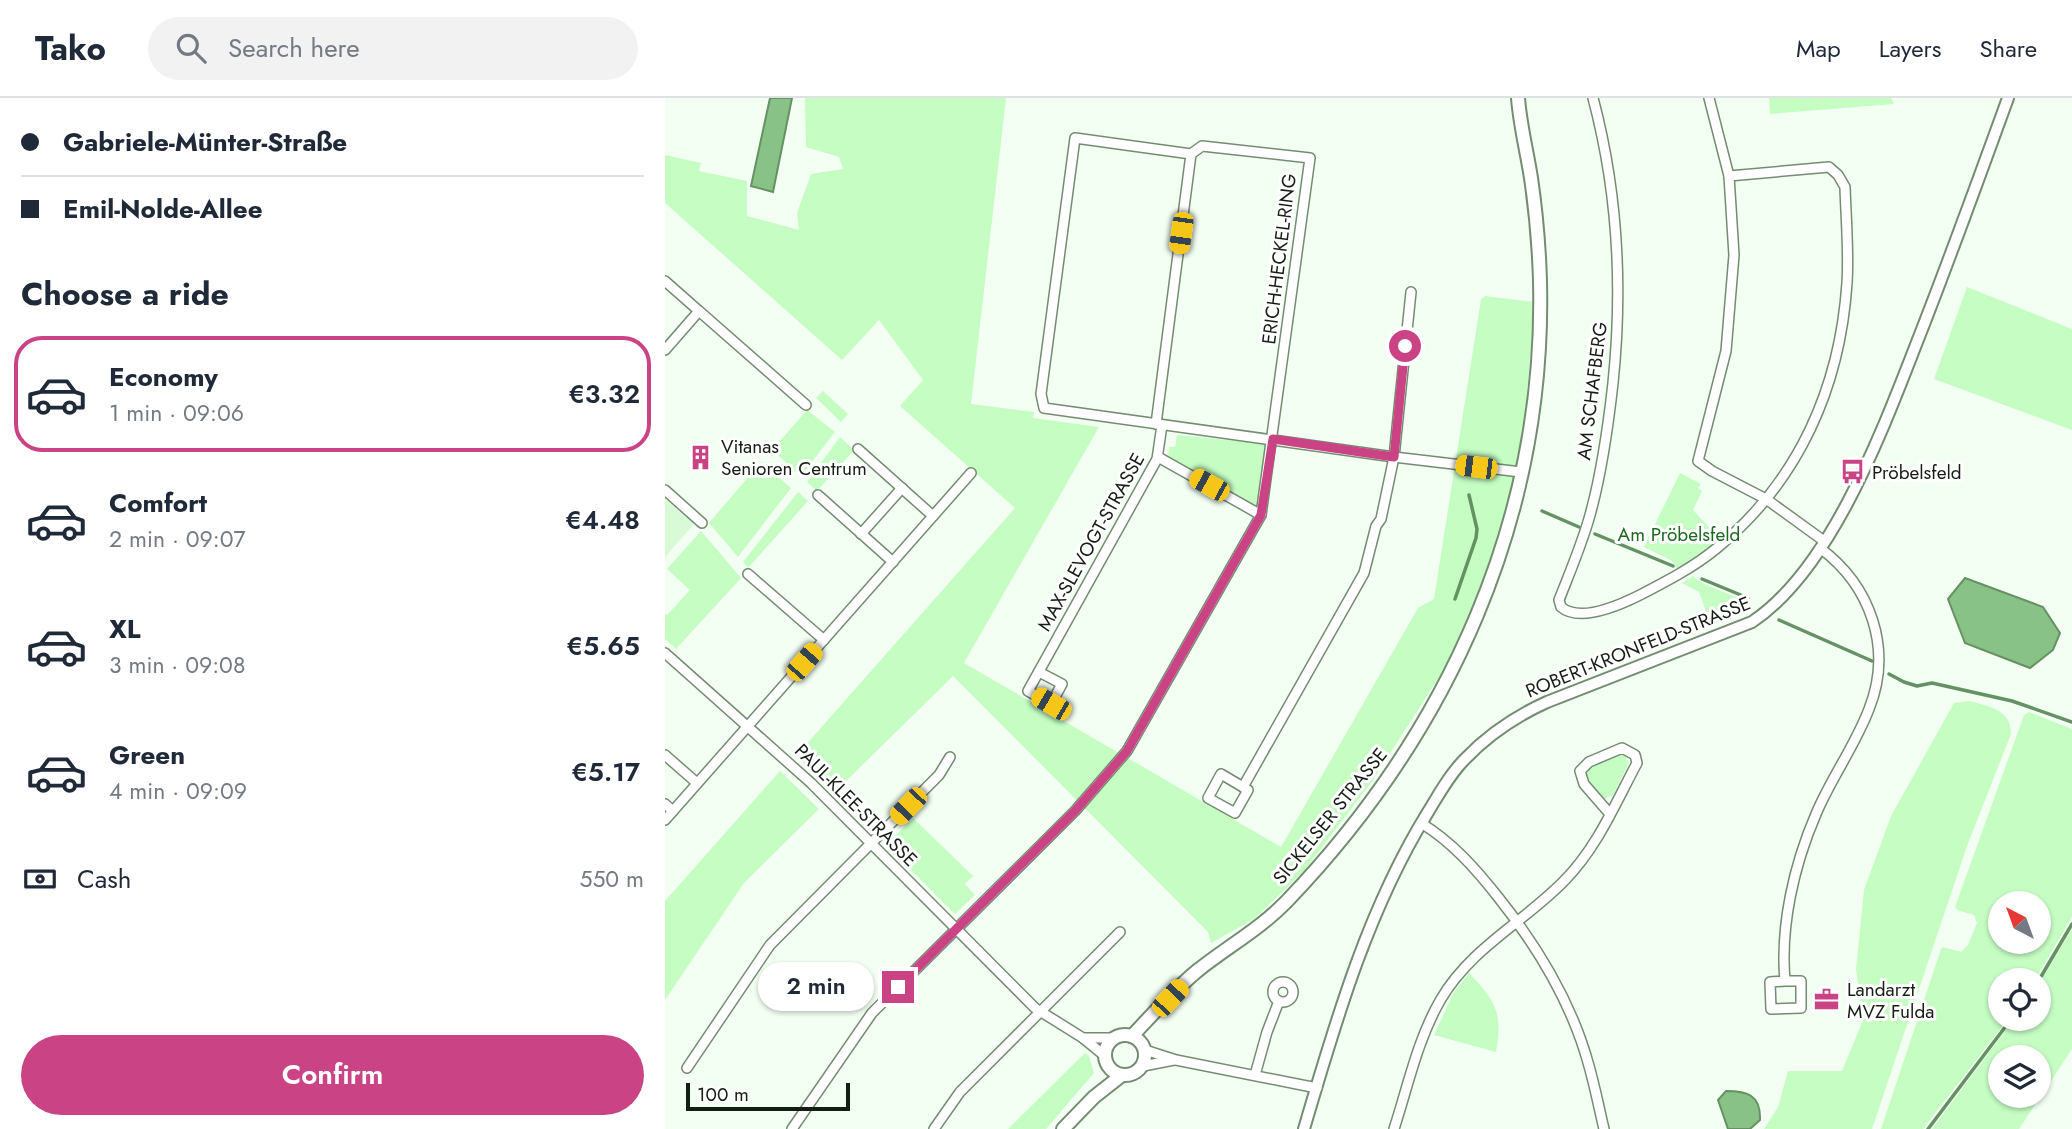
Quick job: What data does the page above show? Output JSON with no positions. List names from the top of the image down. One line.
{"streets":{"main road":["SICKELSER STRASSE"],"street":["ERICH-HECKEL-RING","AM SCHAFBERG","MAX-SLEVOGT-STRASSE","ROBERT-KRONFELD-STRASSE","PAUL-KLEE-STRASSE"]},"crossings":[["ERICH-HECKEL-RING","MAX-SLEVOGT-STRASSE"],["PAUL-KLEE-STRASSE","SICKELSER STRASSE"]],"parks":["Am Pröbelsfeld"],"places":{"building":["Vitanas Senioren Centrum"],"bus stop":["Pröbelsfeld"],"office":["Landarzt MVZ Fulda"]},"scale_bar":"100 m","north":"top left","page":{"header":"Tako","search":"Search here","nav":["Map","Layers","Share"],"banner":["Gabriele-Münter-Straße","Emil-Nolde-Allee"],"heading":"Choose a ride","list":[{"name":"Economy","note":"1 min · 09:06","value":"€3.32"},{"name":"Comfort","note":"2 min · 09:07","value":"€4.48"},{"name":"XL","note":"3 min · 09:08","value":"€5.65"},{"name":"Green","note":"4 min · 09:09","value":"€5.17"}],"pay":["Cash","550 m"],"bubble":"2 min","buttons":"Confirm","scale":"100 m"}}
